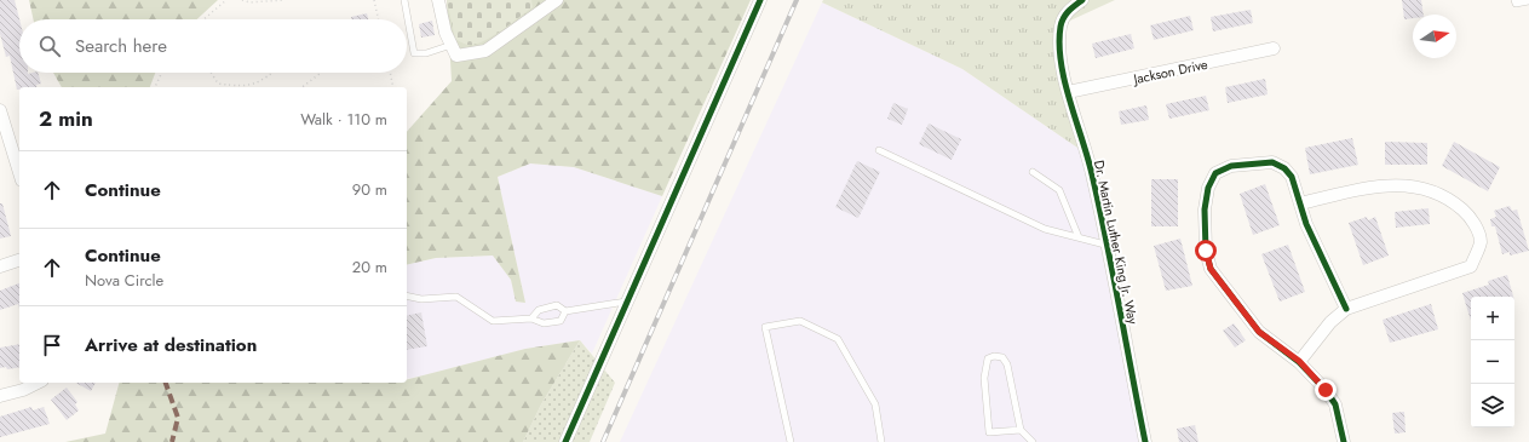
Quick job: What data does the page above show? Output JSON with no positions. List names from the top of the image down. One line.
{"streets":{"street":["Jackson Drive","Dr. Martin Luther King Jr. Way"]},"crossings":[["Jackson Drive","Dr. Martin Luther King Jr. Way"]],"north":"right","page":{"search":"Search here","heading":["2 min","Walk · 110 m"],"list":[["Continue","90 m"],["Continue","Nova Circle","20 m"],"Arrive at destination"],"map_buttons":["+","−"]}}
